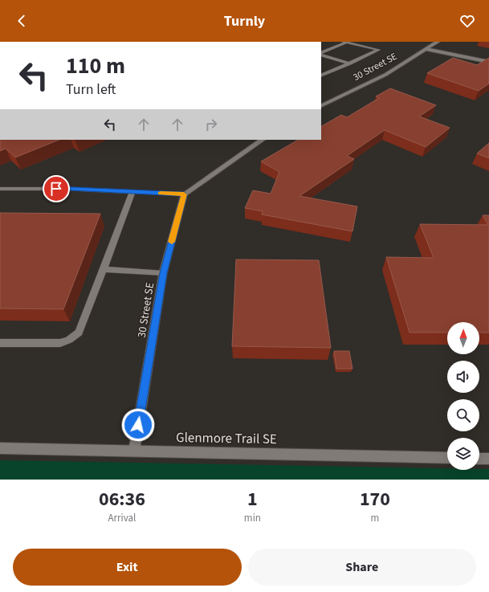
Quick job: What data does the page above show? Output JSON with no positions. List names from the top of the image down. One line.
{"streets":{"street":["30 Street SE","Glenmore Trail SE"]},"crossings":[["30 Street SE","Glenmore Trail SE"]],"north":"top","page":{"header":"Turnly","turn":["110 m","Turn left"],"eta":["06:36","Arrival","1","min","170","m"],"buttons":["Exit","Share"]}}
